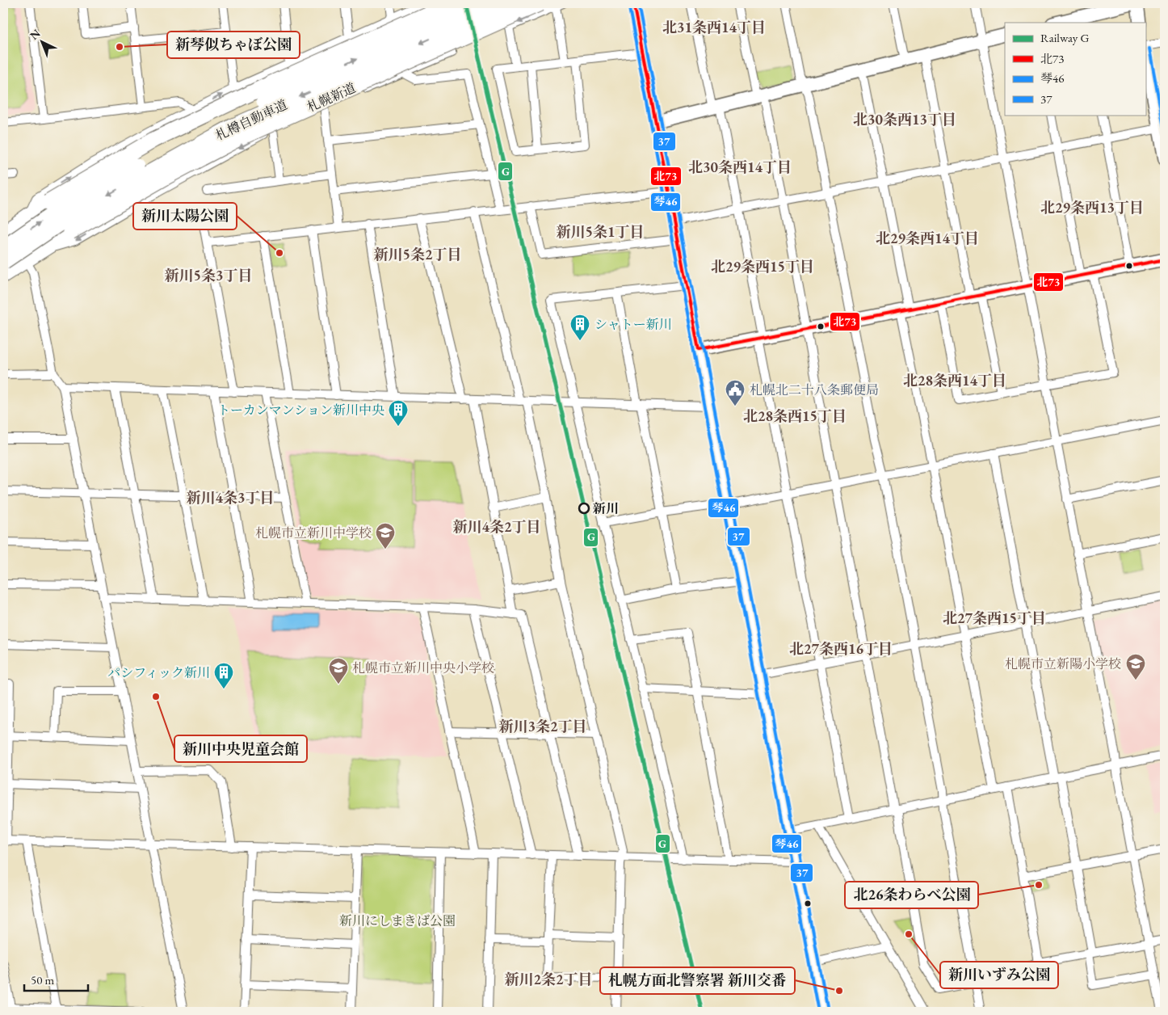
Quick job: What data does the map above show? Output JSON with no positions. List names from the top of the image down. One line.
{"streets":{"highway":["札幌新道","札樽自動車道"]},"districts":["北31条西14丁目","北30条西13丁目","北30条西14丁目","北29条西13丁目","新川5条1丁目","北29条西14丁目","新川5条2丁目","北29条西15丁目","新川5条3丁目","北28条西14丁目","北28条西15丁目","新川4条3丁目","新川4条2丁目","北27条西15丁目","北27条西16丁目","新川3条2丁目","新川2条2丁目"],"parks":["新川にしまきば公園"],"places":{"other":["新琴似ちゃぼ公園","新川太陽公園","新川","新川中央児童会館","北26条わらべ公園","新川いずみ公園","札幌方面北警察署 新川交番"],"building":["シャトー新川","トーカンマンション新川中央","パシフィック新川"],"public building":["札幌北二十八条郵便局"],"school or university":["札幌市立新川中学校","札幌市立新陽小学校","札幌市立新川中央小学校"]},"lines":["rail line G","transit line 北73","transit line 37","transit line 琴46"],"legend":["Railway G","北73","琴46","37"],"scale_bar":"50 m","north":"top left"}
